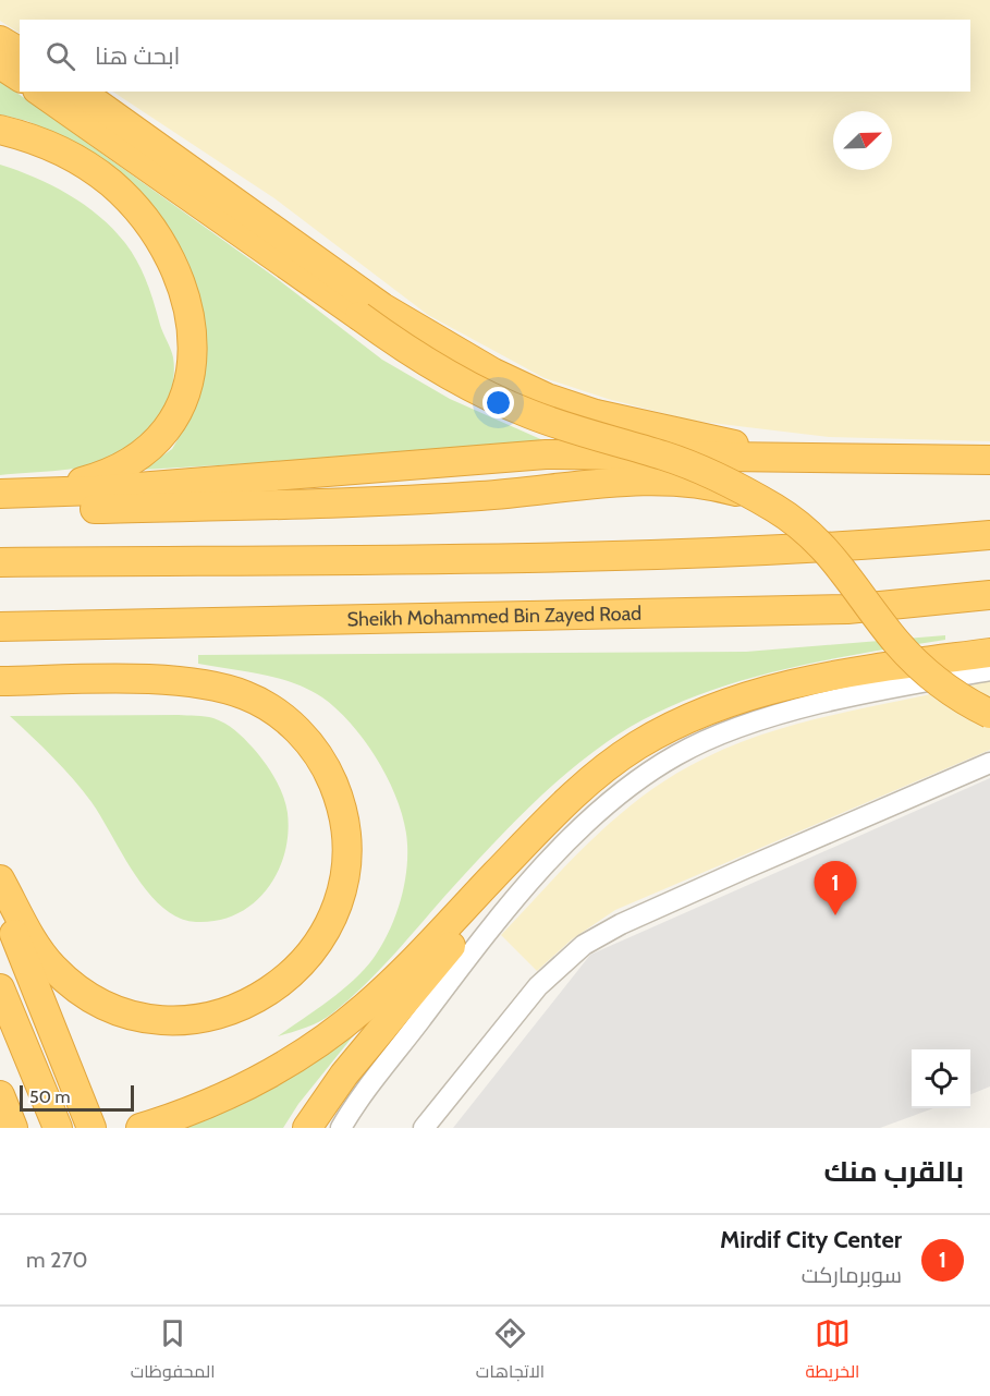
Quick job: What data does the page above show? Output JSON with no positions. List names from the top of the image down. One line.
{"streets":{"highway":["Sheikh Mohammed Bin Zayed Road"]},"scale_bar":"50 m","north":"top right","page":{"search":"ابحث هنا","pins":"1","scale":"50 m","heading":"بالقرب منك","list":[{"mark":"1","name":"Mirdif City Center","note":"سوبرماركت","value":"270 m"}],"nav":["الخريطة","الاتجاهات","المحفوظات"]}}
